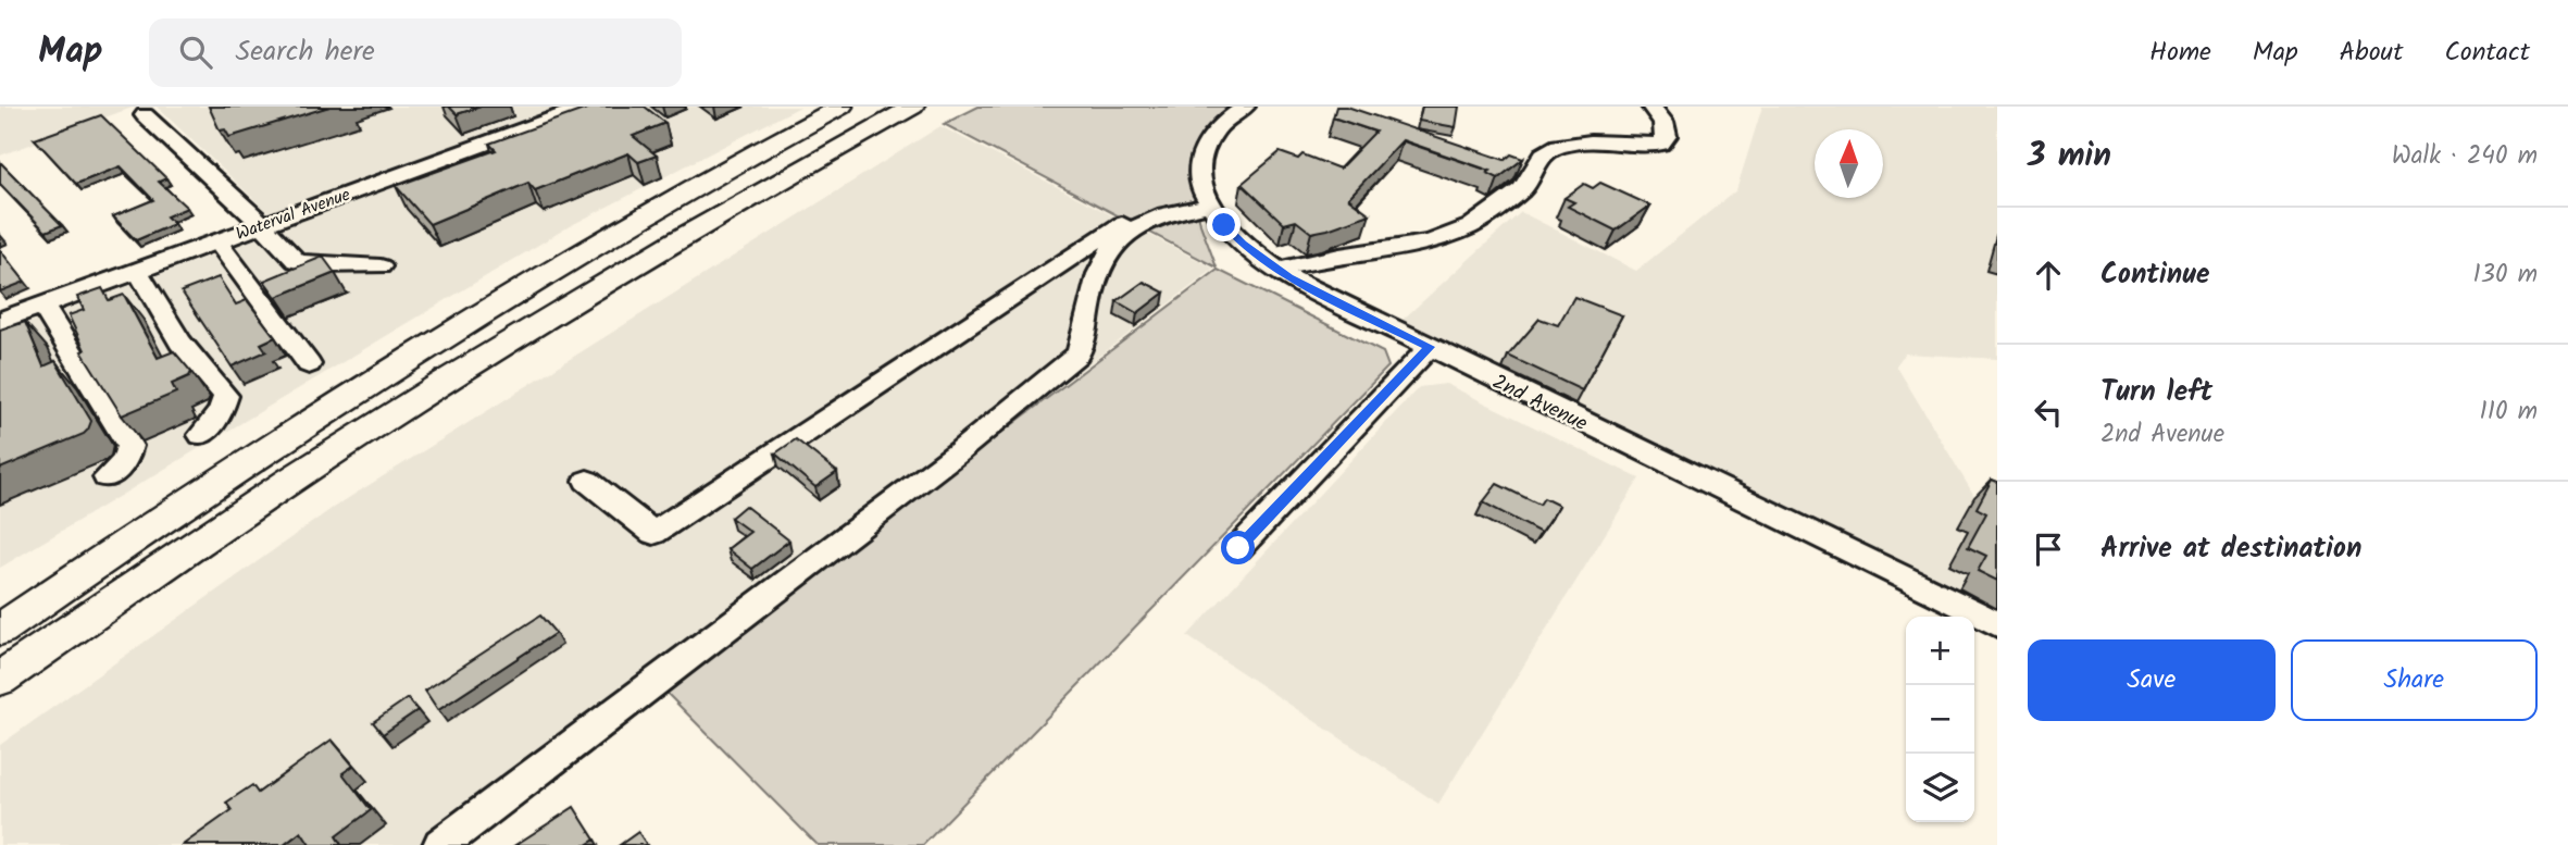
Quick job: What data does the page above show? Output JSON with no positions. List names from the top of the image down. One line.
{"streets":{"street":["Waterval Avenue","2nd Avenue"]},"north":"top","page":{"header":"Map","search":"Search here","nav":["Home","Map","About","Contact"],"heading":["3 min","Walk · 240 m"],"list":[["Continue","130 m"],["Turn left","2nd Avenue","110 m"],"Arrive at destination"],"map_buttons":["+","−"],"buttons":["Save","Share"]}}
